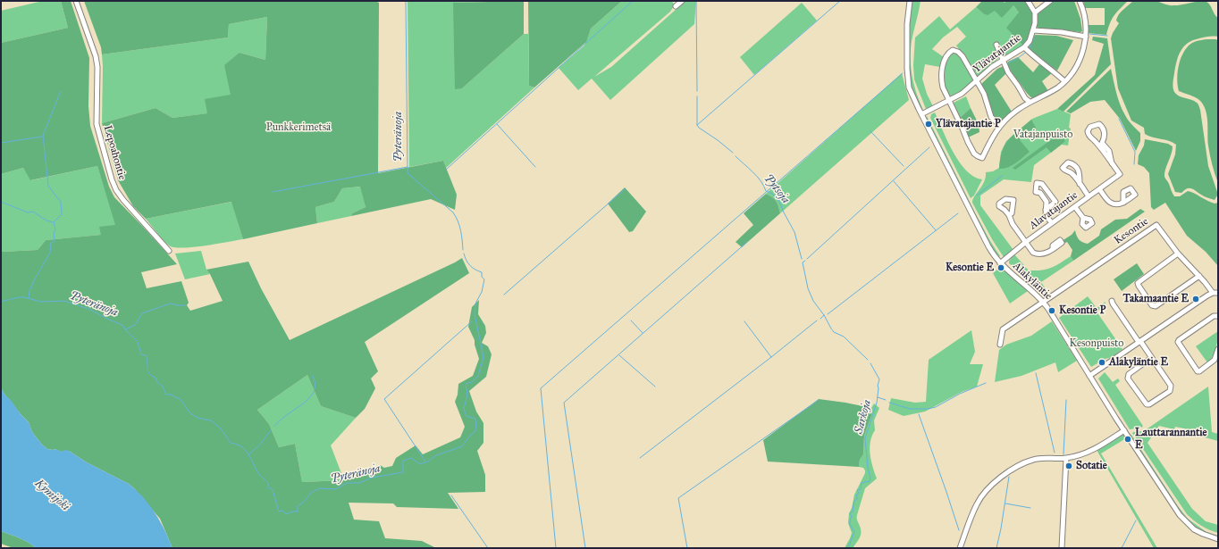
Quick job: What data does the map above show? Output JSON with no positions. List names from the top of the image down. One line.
{"streets":{"street":["Ylävatajantie","Lepoahontie","Alavatajantie","Kesontie","Alakyläntie"]},"crossings":[["Ylävatajantie","Alakyläntie"],["Alavatajantie","Alakyläntie"],["Kesontie","Alakyläntie"]],"water":["Pyteränoja","Pytsoja","Sarkoja","Kymijoki"],"parks":["Punkkerimetsä","Vatajanpuisto","Kesonpuisto"],"places":["Ylävatajantie P","Kesontie E","Takamaantie E","Kesontie P","Alakyläntie E","Lauttarannantie E","Sotatie"]}
